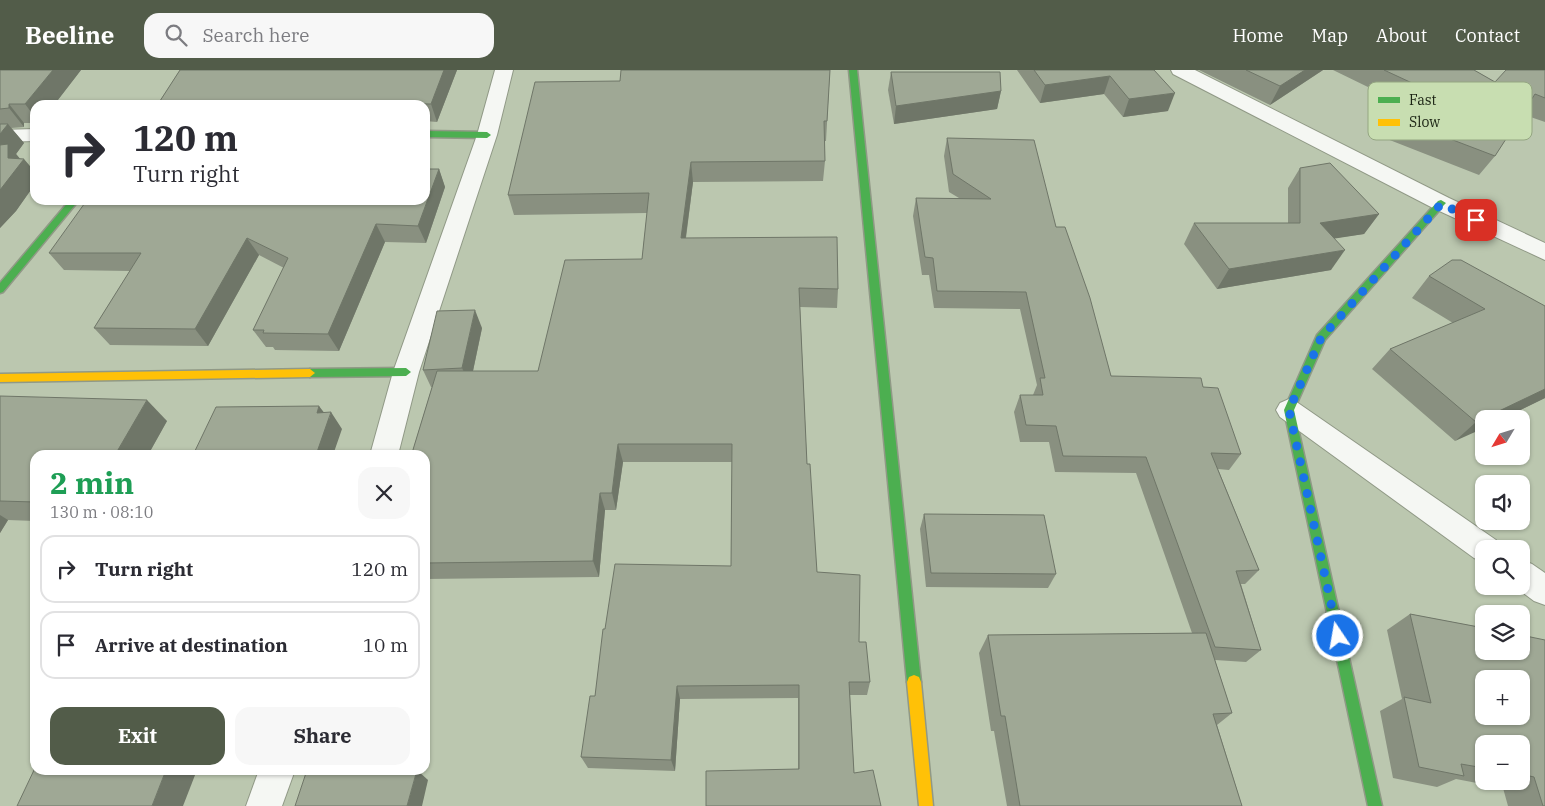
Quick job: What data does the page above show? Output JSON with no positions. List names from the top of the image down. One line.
{"legend":["Fast","Slow"],"north":"bottom left","page":{"header":"Beeline","search":"Search here","nav":["Home","Map","About","Contact"],"turn":["120 m","Turn right"],"map_buttons":["+","−"],"heading":["2 min","130 m · 08:10"],"list":[{"name":"Turn right","value":"120 m"},{"name":"Arrive at destination","value":"10 m"}],"buttons":["Exit","Share"]}}
